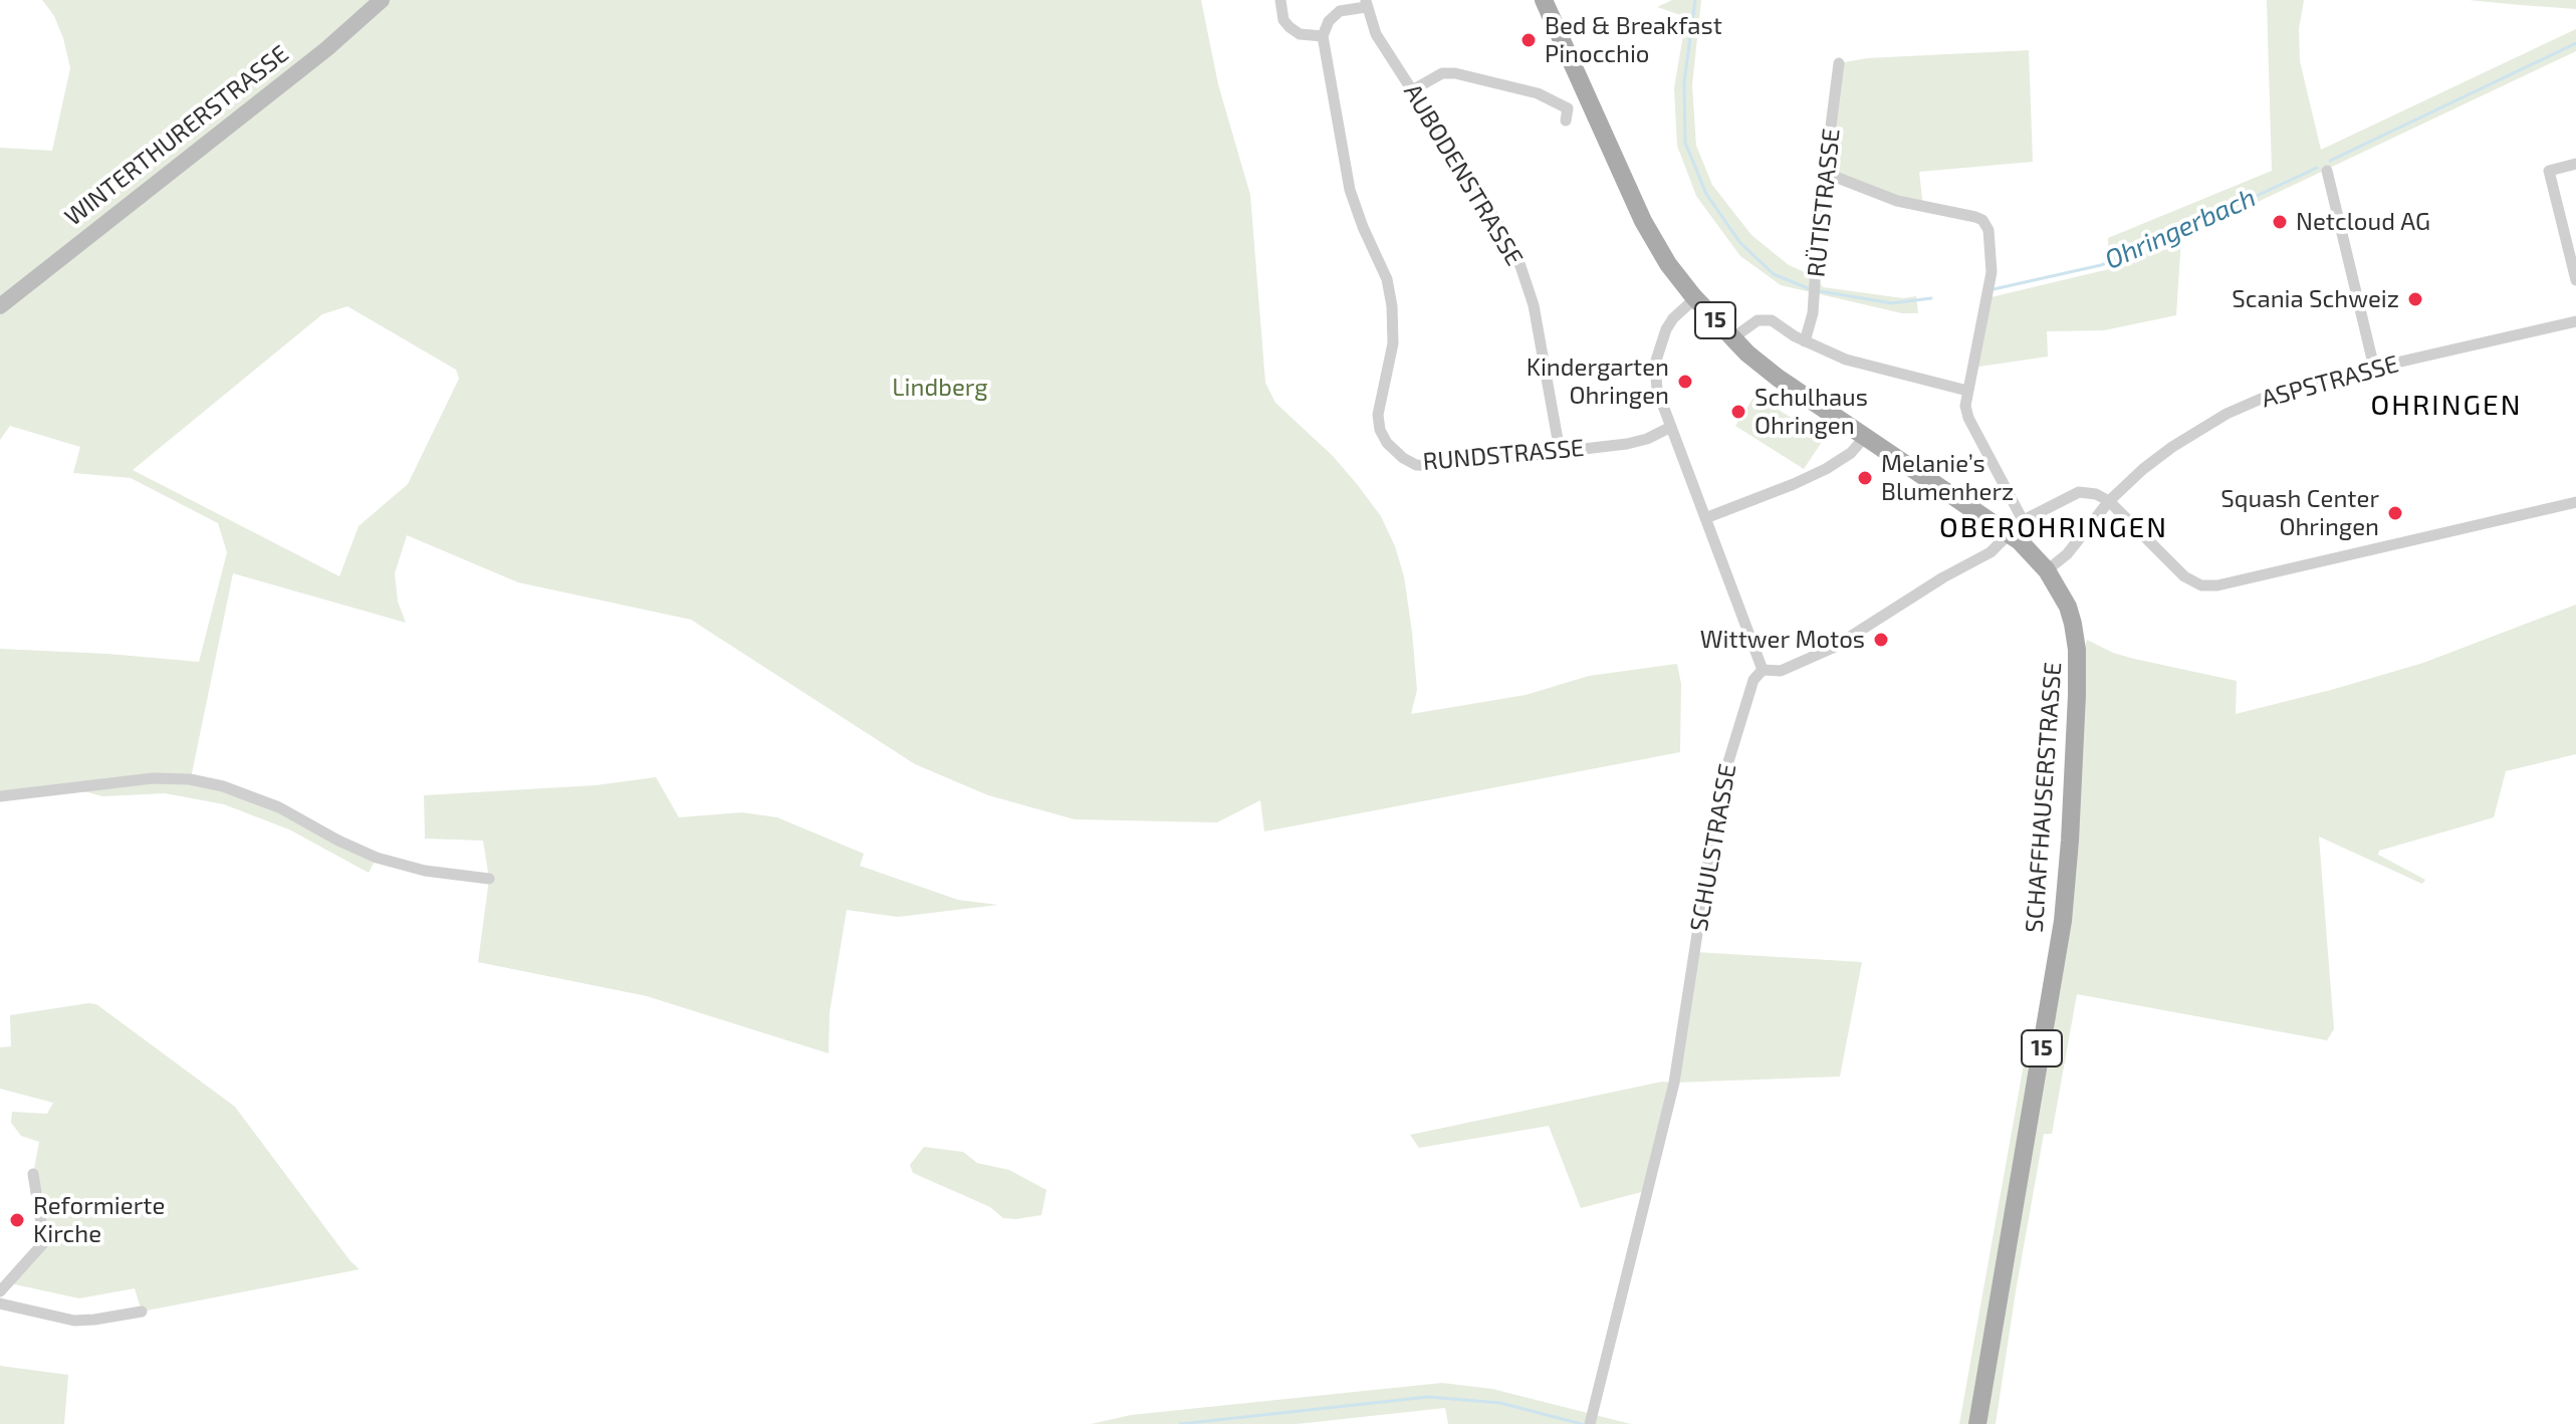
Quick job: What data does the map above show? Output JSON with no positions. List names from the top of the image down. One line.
{"streets":{"main road":["WINTERTHURERSTRASSE","15","SCHAFFHAUSERSTRASSE"],"street":["AUBODENSTRASSE","RÜTISTRASSE","ASPSTRASSE","RUNDSTRASSE","SCHULSTRASSE"]},"crossings":[["AUBODENSTRASSE","RUNDSTRASSE"],["ASPSTRASSE","SCHAFFHAUSERSTRASSE"]],"districts":["OHRINGEN","OBEROHRINGEN"],"water":["Ohringerbach"],"parks":["Lindberg"],"places":["Bed & Breakfast Pinocchio","Netcloud AG","Scania Schweiz","Kindergarten Ohringen","Schulhaus Ohringen","Melanie’s Blumenherz","Squash Center Ohringen","Wittwer Motos","Reformierte Kirche"]}
